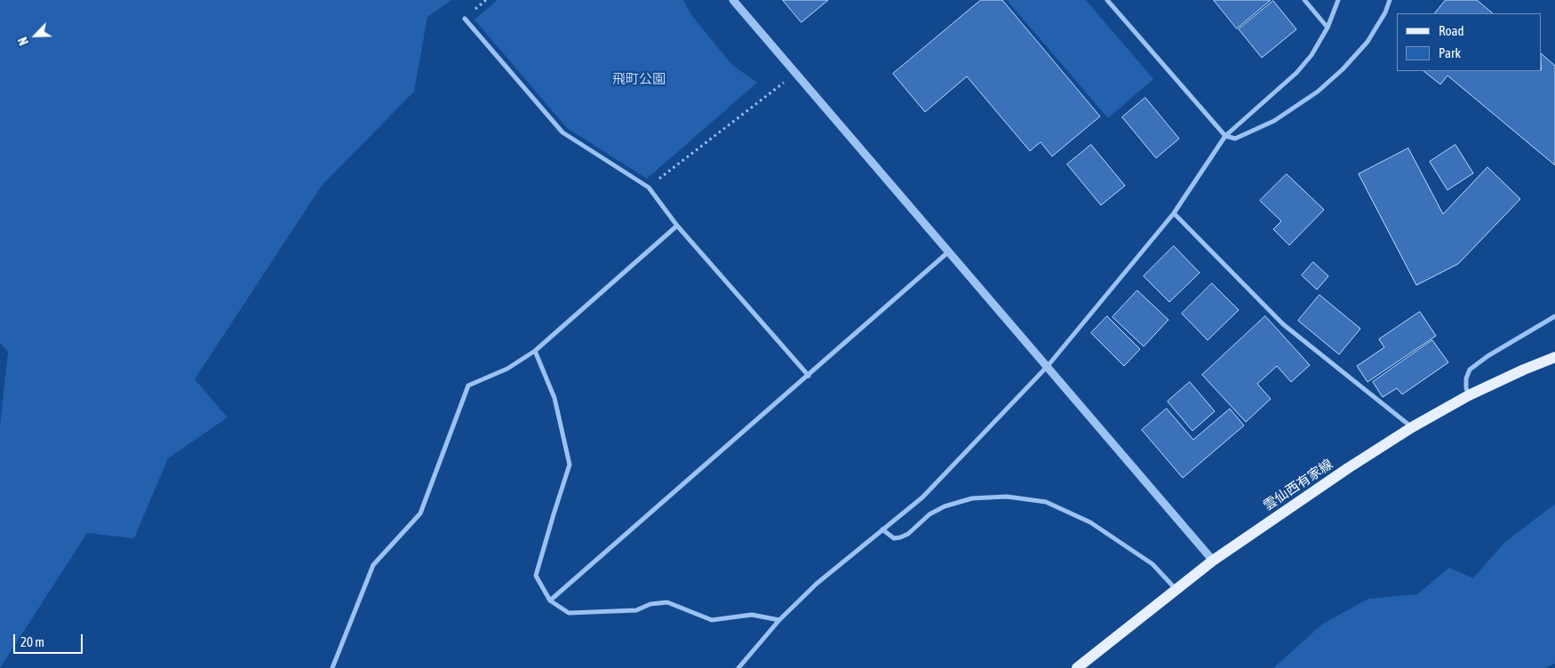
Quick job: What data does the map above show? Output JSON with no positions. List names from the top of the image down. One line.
{"streets":{"main road":["雲仙西有家線"]},"parks":["飛町公園"],"legend":["Road","Park"],"scale_bar":"20 m","north":"bottom left"}
